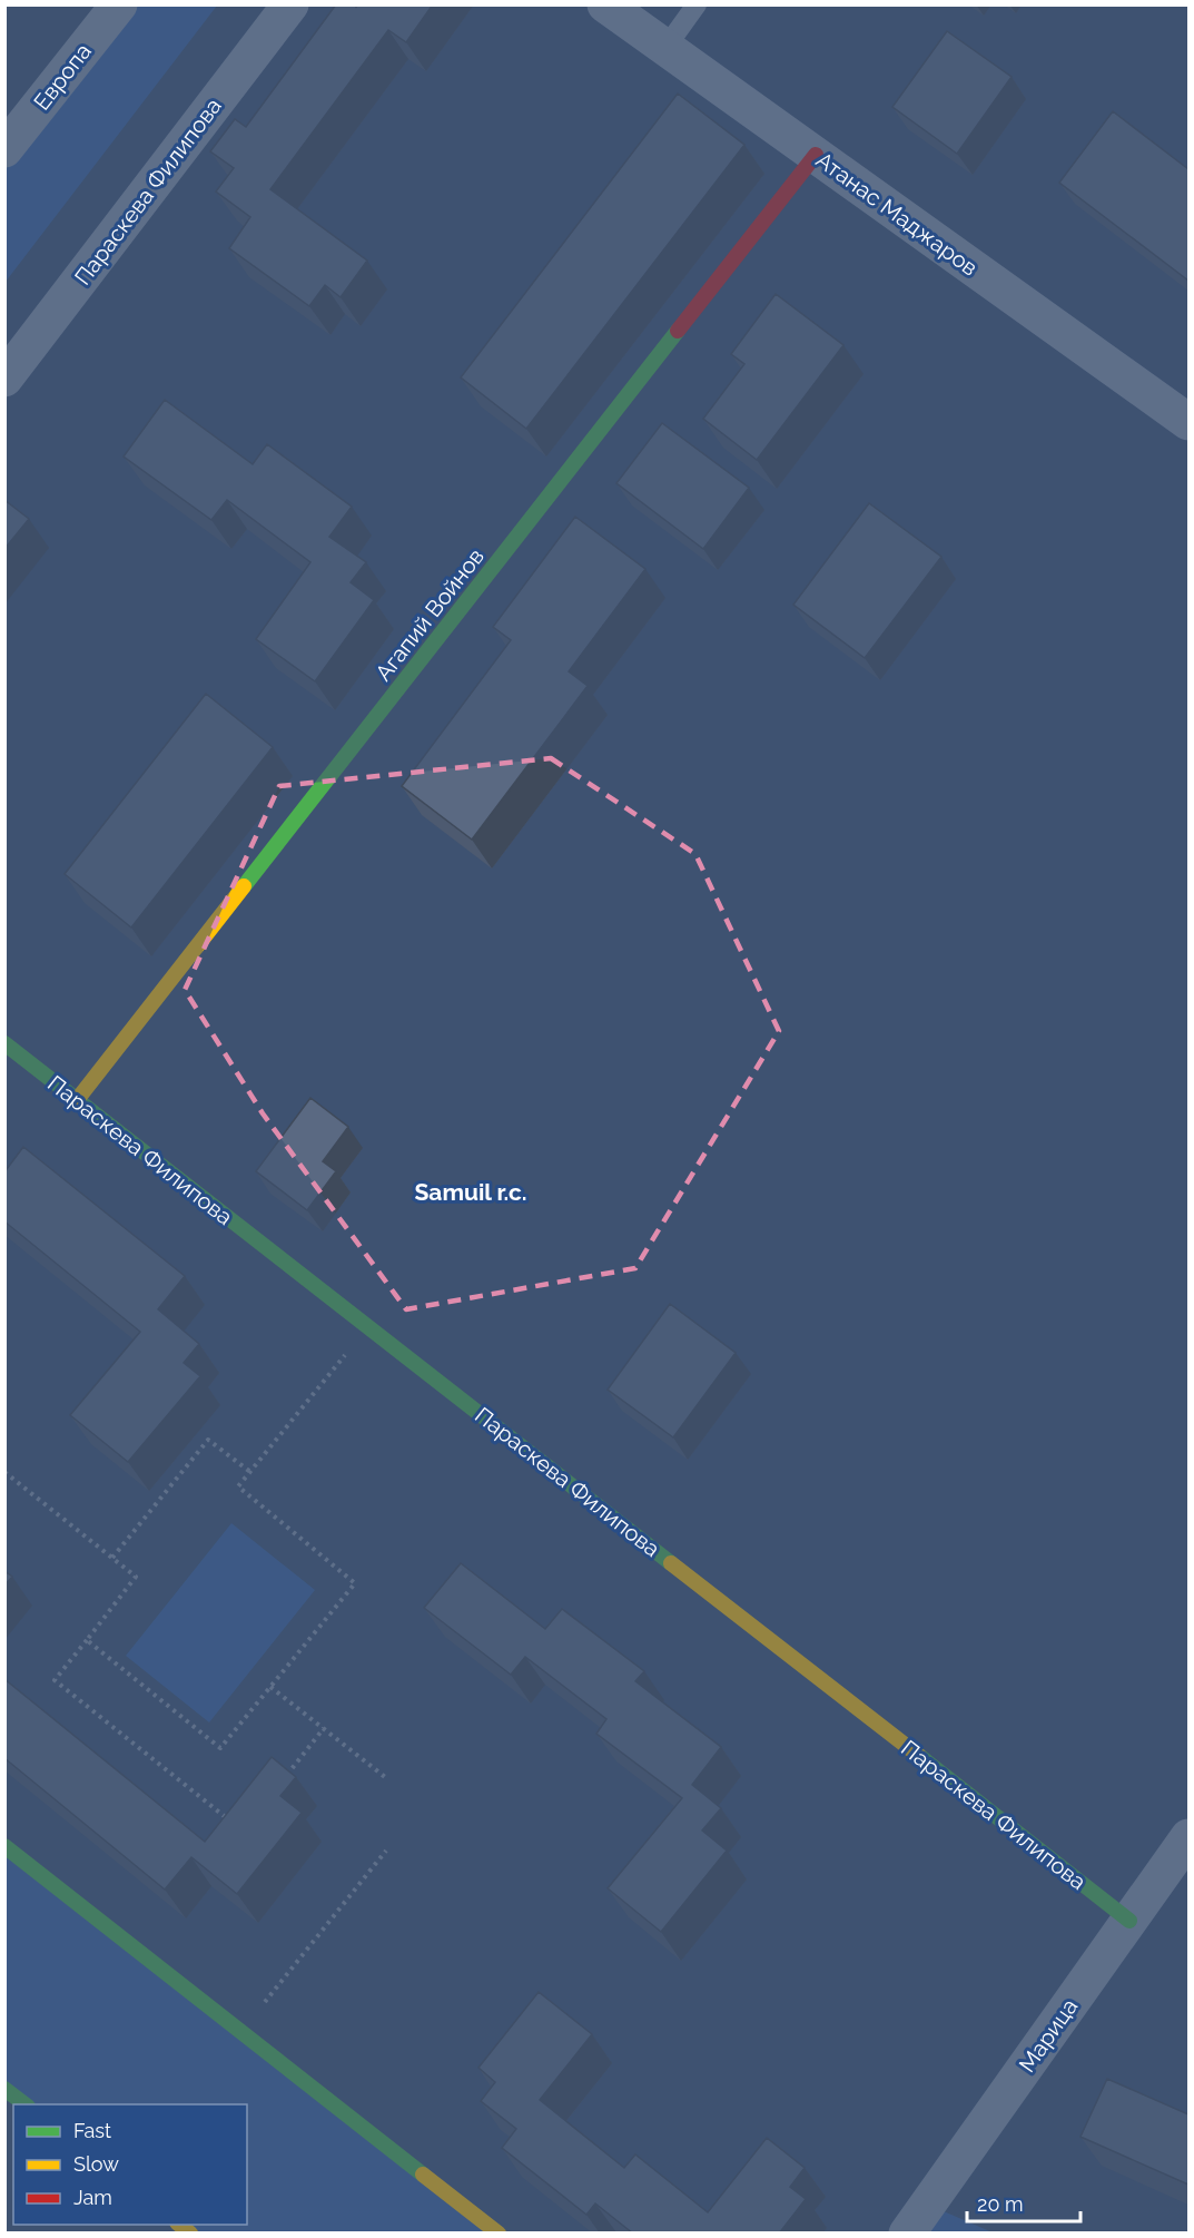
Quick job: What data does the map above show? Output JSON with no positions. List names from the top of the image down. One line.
{"streets":{"street":["Европа","Параскева Филипова","Атанас Маджаров","Агапий Войнов","Марица"]},"crossings":[["Параскева Филипова","Агапий Войнов"],["Параскева Филипова","Марица"],["Атанас Маджаров","Агапий Войнов"]],"districts":["Samuil r.c."],"legend":["Fast","Slow","Jam"],"scale_bar":"20 m"}
